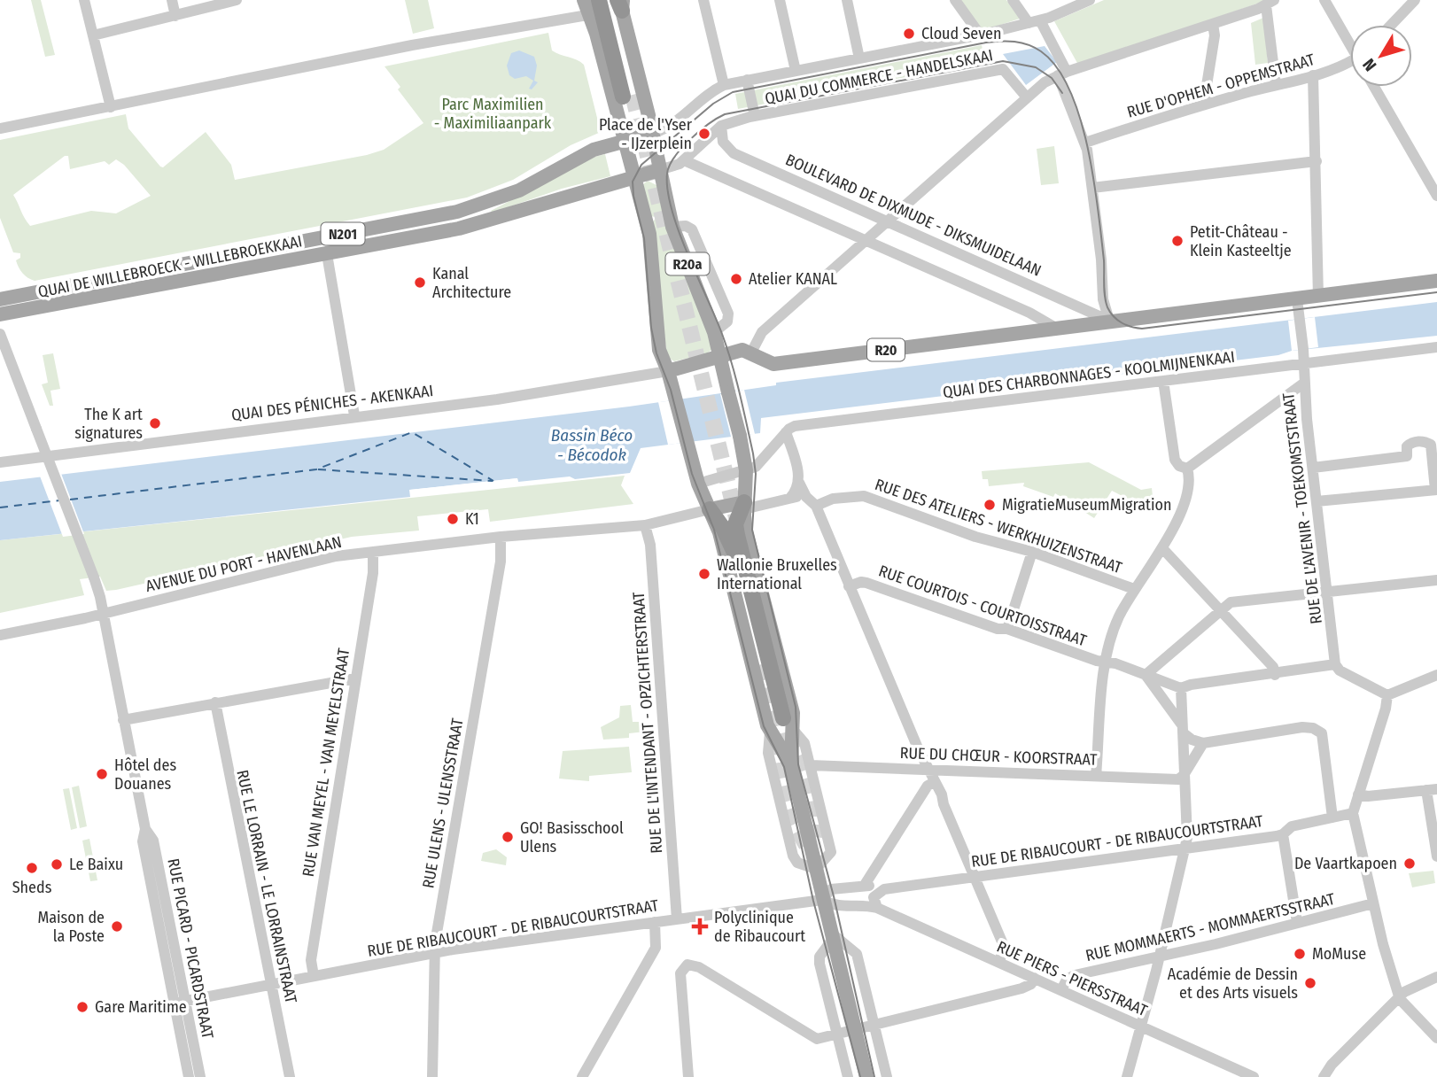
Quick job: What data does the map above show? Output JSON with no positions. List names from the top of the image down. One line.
{"streets":{"main road":["N201","R20a","QUAI DE WILLEBROECK - WILLEBROEKKAAI","R20"],"street":["QUAI DU COMMERCE - HANDELSKAAI","RUE D'OPHEM - OPPEMSTRAAT","BOULEVARD DE DIXMUDE - DIKSMUIDELAAN","QUAI DES CHARBONNAGES - KOOLMIJNENKAAI","QUAI DES PÉNICHES - AKENKAAI","RUE DE L'AVENIR - TOEKOMSTSTRAAT","RUE DES ATELIERS - WERKHUIZENSTRAAT","AVENUE DU PORT - HAVENLAAN","RUE COURTOIS - COURTOISSTRAAT","RUE DE L'INTENDANT - OPZICHTERSTRAAT","RUE DU CHŒUR - KOORSTRAAT","RUE VAN MEYEL - VAN MEYELSTRAAT","RUE ULENS - ULENSSTRAAT","RUE DE RIBAUCOURT - DE RIBAUCOURTSTRAAT","RUE LE LORRAIN - LE LORRAINSTRAAT","RUE MOMMAERTS - MOMMAERTSSTRAAT","RUE PICARD - PICARDSTRAAT","RUE PIERS - PIERSSTRAAT"]},"crossings":[["QUAI DU COMMERCE - HANDELSKAAI","BOULEVARD DE DIXMUDE - DIKSMUIDELAAN"],["BOULEVARD DE DIXMUDE - DIKSMUIDELAAN","R20"],["R20a","QUAI DE WILLEBROECK - WILLEBROEKKAAI"],["R20a","R20"],["R20a","QUAI DES PÉNICHES - AKENKAAI"],["R20","RUE DE L'AVENIR - TOEKOMSTSTRAAT"],["QUAI DES CHARBONNAGES - KOOLMIJNENKAAI","RUE DE L'AVENIR - TOEKOMSTSTRAAT"],["AVENUE DU PORT - HAVENLAAN","RUE DE L'INTENDANT - OPZICHTERSTRAAT"],["AVENUE DU PORT - HAVENLAAN","RUE VAN MEYEL - VAN MEYELSTRAAT"],["AVENUE DU PORT - HAVENLAAN","RUE ULENS - ULENSSTRAAT"],["AVENUE DU PORT - HAVENLAAN","RUE PICARD - PICARDSTRAAT"],["RUE DE L'INTENDANT - OPZICHTERSTRAAT","RUE DE RIBAUCOURT - DE RIBAUCOURTSTRAAT"],["RUE VAN MEYEL - VAN MEYELSTRAAT","RUE DE RIBAUCOURT - DE RIBAUCOURTSTRAAT"],["RUE ULENS - ULENSSTRAAT","RUE DE RIBAUCOURT - DE RIBAUCOURTSTRAAT"],["RUE DE RIBAUCOURT - DE RIBAUCOURTSTRAAT","RUE LE LORRAIN - LE LORRAINSTRAAT"],["RUE DE RIBAUCOURT - DE RIBAUCOURTSTRAAT","RUE PICARD - PICARDSTRAAT"],["RUE DE RIBAUCOURT - DE RIBAUCOURTSTRAAT","RUE PIERS - PIERSSTRAAT"],["RUE MOMMAERTS - MOMMAERTSSTRAAT","RUE PIERS - PIERSSTRAAT"]],"water":["Bassin Béco - Bécodok"],"parks":["Parc Maximilien - Maximiliaanpark"],"places":{"other":["Cloud Seven","Place de l'Yser - IJzerplein","Petit-Château - Klein Kasteeltje","Atelier KANAL","Kanal Architecture","The K art signatures","MigratieMuseumMigration","K1","Wallonie Bruxelles International","Hôtel des Douanes","GO! Basisschool Ulens","De Vaartkapoen","Le Baixu","Sheds","Maison de la Poste","MoMuse","Académie de Dessin et des Arts visuels","Gare Maritime"],"health":["Polyclinique de Ribaucourt"]},"north":"bottom left"}
